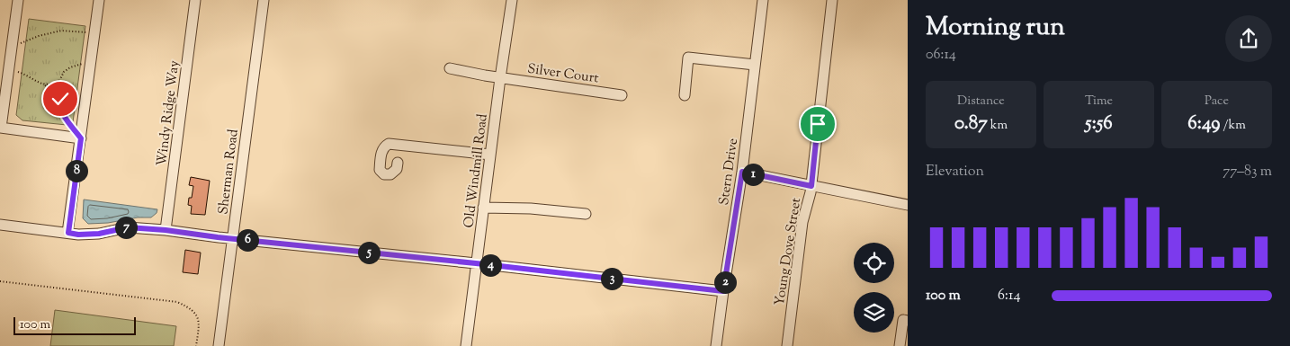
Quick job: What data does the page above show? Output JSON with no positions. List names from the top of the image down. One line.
{"streets":{"street":["Silver Court","Windy Ridge Way","Old Windmill Road","Sherman Road","Stern Drive","Young Dove Street"]},"crossings":[["Silver Court","Old Windmill Road"]],"scale_bar":"100 m","page":{"heading":["Morning run","06:14"],"stats":[["Distance","0.87 km"],["Time","5:56"],["Pace","6:49 /km"]],"chart":["Elevation","77–83 m"],"pins":["8","1","7","6","5","4","3","2"],"list":[{"name":"100 m","note":"6:14"}],"scale":"100 m"}}
